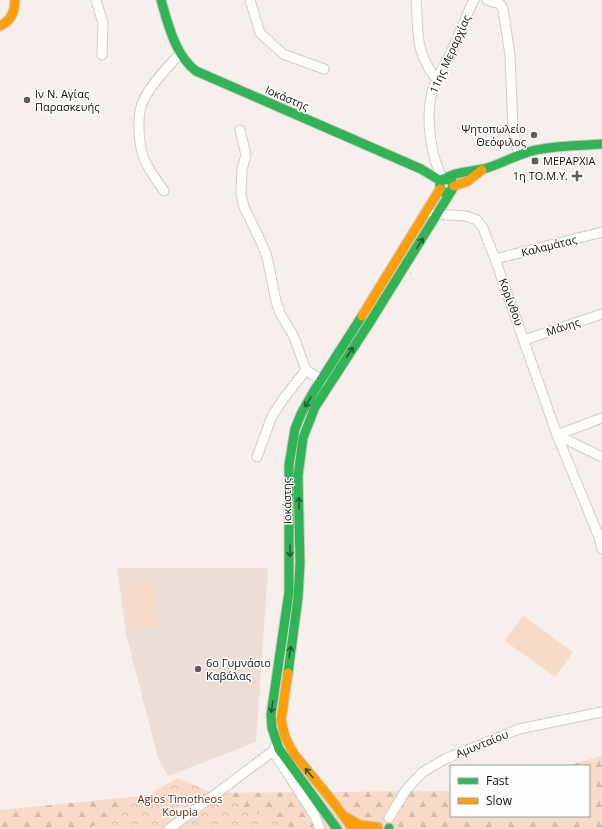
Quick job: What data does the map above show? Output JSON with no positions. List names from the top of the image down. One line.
{"streets":{"street":["11ης Μεραρχίας","Ιοκάστης","Καλαμάτας","Κορίνθου","Μάνης","Αμυνταίου"]},"crossings":[["11ης Μεραρχίας","Ιοκάστης"],["Ιοκάστης","Κορίνθου"],["Καλαμάτας","Κορίνθου"],["Κορίνθου","Μάνης"]],"parks":["Agios Timotheos Koupia"],"places":{"other":["Ιν Ν. Αγίας Παρασκευής","Ψητοπωλείο Θεόφιλος","6ο Γυμνάσιο Καβάλας"],"transit":["ΜΕΡΑΡΧΙΑ"],"health":["1η ΤΟ.Μ.Υ."]},"legend":["Fast","Slow"]}
